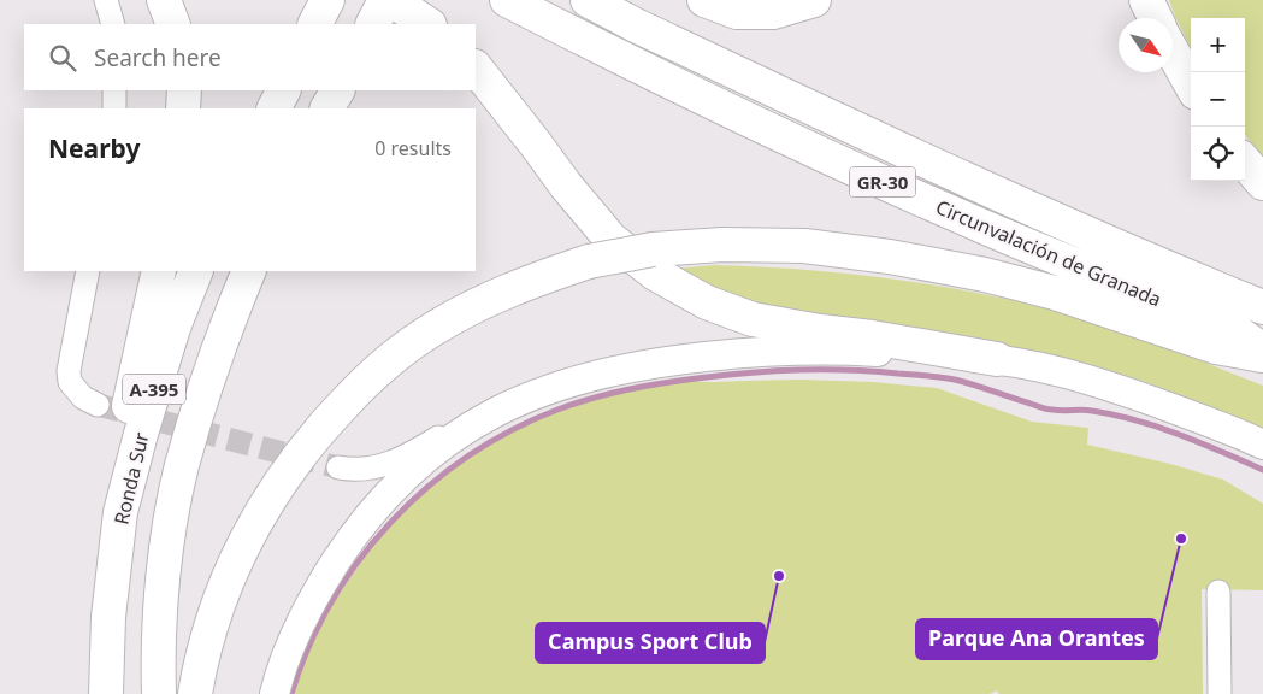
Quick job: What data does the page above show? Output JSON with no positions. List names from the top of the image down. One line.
{"streets":{"highway":["GR-30","Circunvalación de Granada","A-395","Ronda Sur"]},"places":["Parque Ana Orantes","Campus Sport Club"],"north":"bottom right","page":{"map_buttons":["+","−"],"search":"Search here","heading":["Nearby","0 results"]}}
